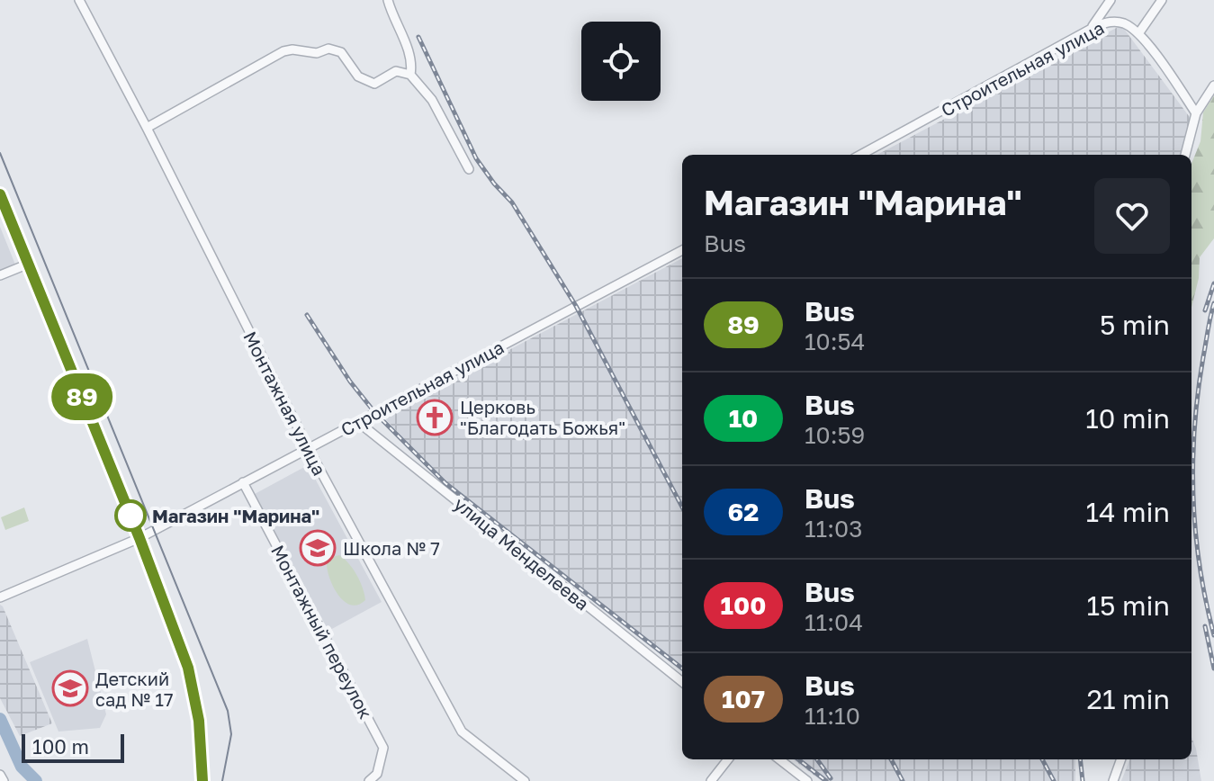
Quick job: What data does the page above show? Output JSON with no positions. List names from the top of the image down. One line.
{"streets":{"street":["Строительная улица","Монтажная улица","улица Менделеева","Монтажный переулок"]},"crossings":[["Строительная улица","Монтажная улица"],["Строительная улица","улица Менделеева"],["Строительная улица","Монтажный переулок"]],"places":{"church":["Церковь \"Благодать Божья\""],"other":["Магазин \"Марина\""],"school or university":["Школа № 7","Детский сад № 17"]},"lines":["bus line 89"],"scale_bar":"100 m","page":{"on_map":"89","heading":["Магазин \"Марина\"","Bus"],"list":[{"mark":"89","name":"Bus","note":"10:54","value":"5 min"},{"mark":"10","name":"Bus","note":"10:59","value":"10 min"},{"mark":"62","name":"Bus","note":"11:03","value":"14 min"},{"mark":"100","name":"Bus","note":"11:04","value":"15 min"},{"mark":"107","name":"Bus","note":"11:10","value":"21 min"}],"scale":"100 m"}}
